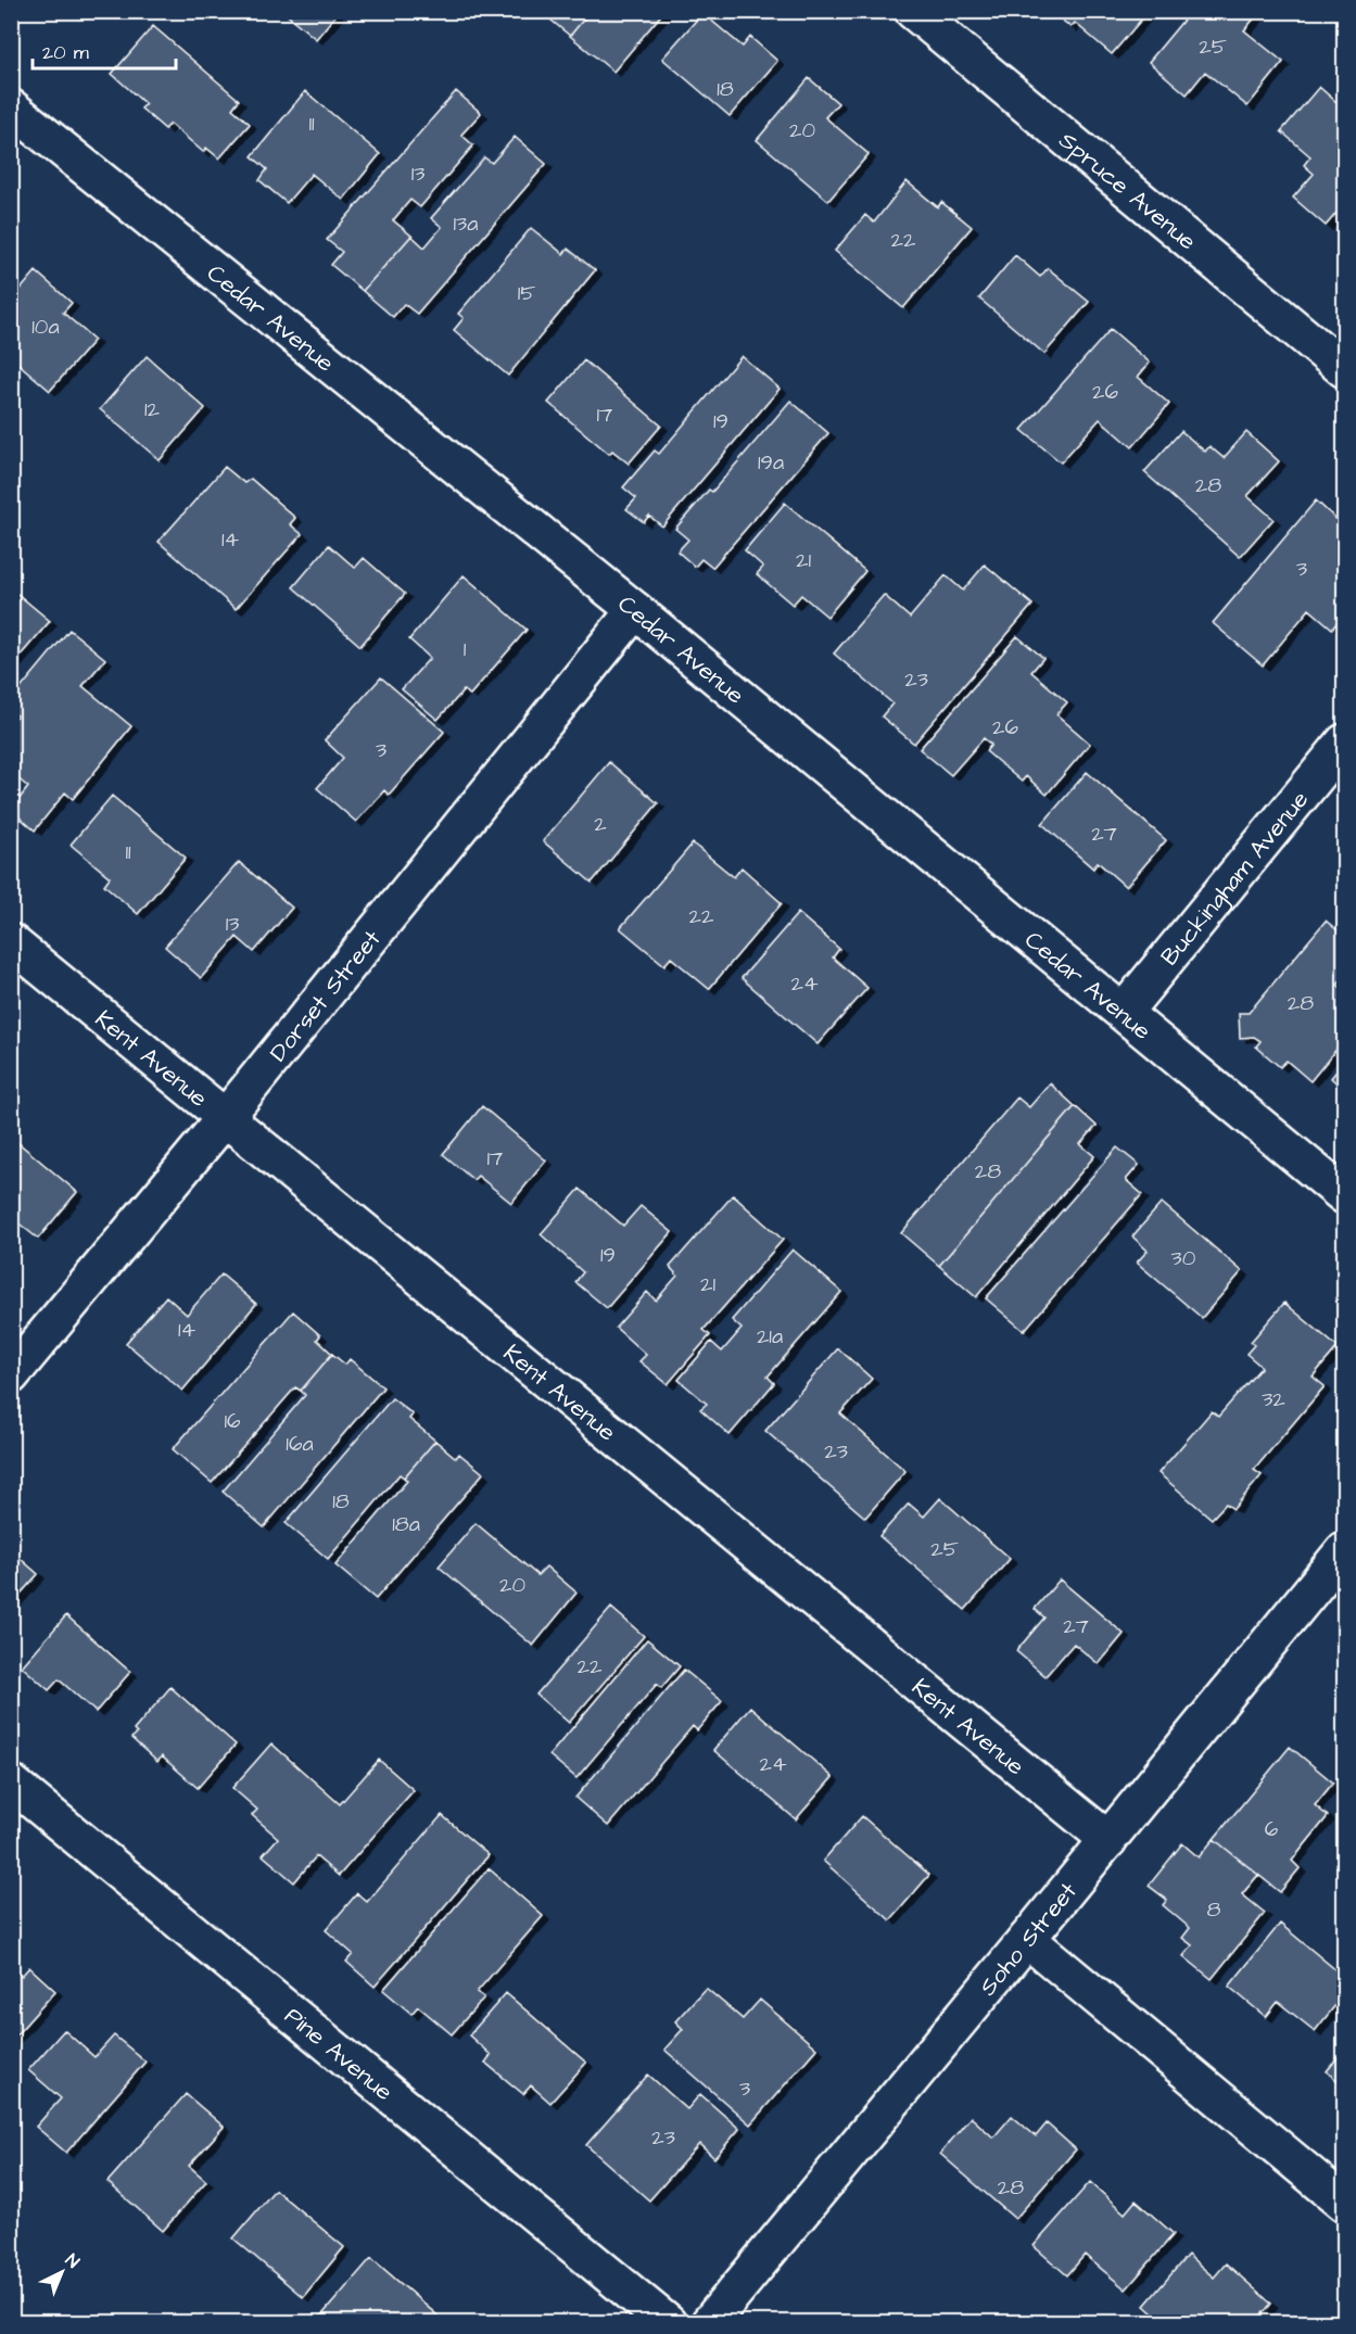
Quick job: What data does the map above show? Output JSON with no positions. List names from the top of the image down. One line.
{"streets":{"street":["Spruce Avenue","Cedar Avenue","Buckingham Avenue","Dorset Street","Kent Avenue","Soho Street","Pine Avenue"]},"crossings":[["Cedar Avenue","Buckingham Avenue"],["Cedar Avenue","Dorset Street"],["Dorset Street","Kent Avenue"],["Kent Avenue","Soho Street"]],"house_numbers":["25","18","11","20","13","13a","22","15","10a","26","12","17","19","19a","28","14","21","3","1","23","26","3","2","27","11","22","13","24","28","17","28","19","30","21","14","21a","32","16","16a","23","18","18a","25","20","27","22","24","6","8","3","23","28"],"scale_bar":"20 m","north":"top right"}
